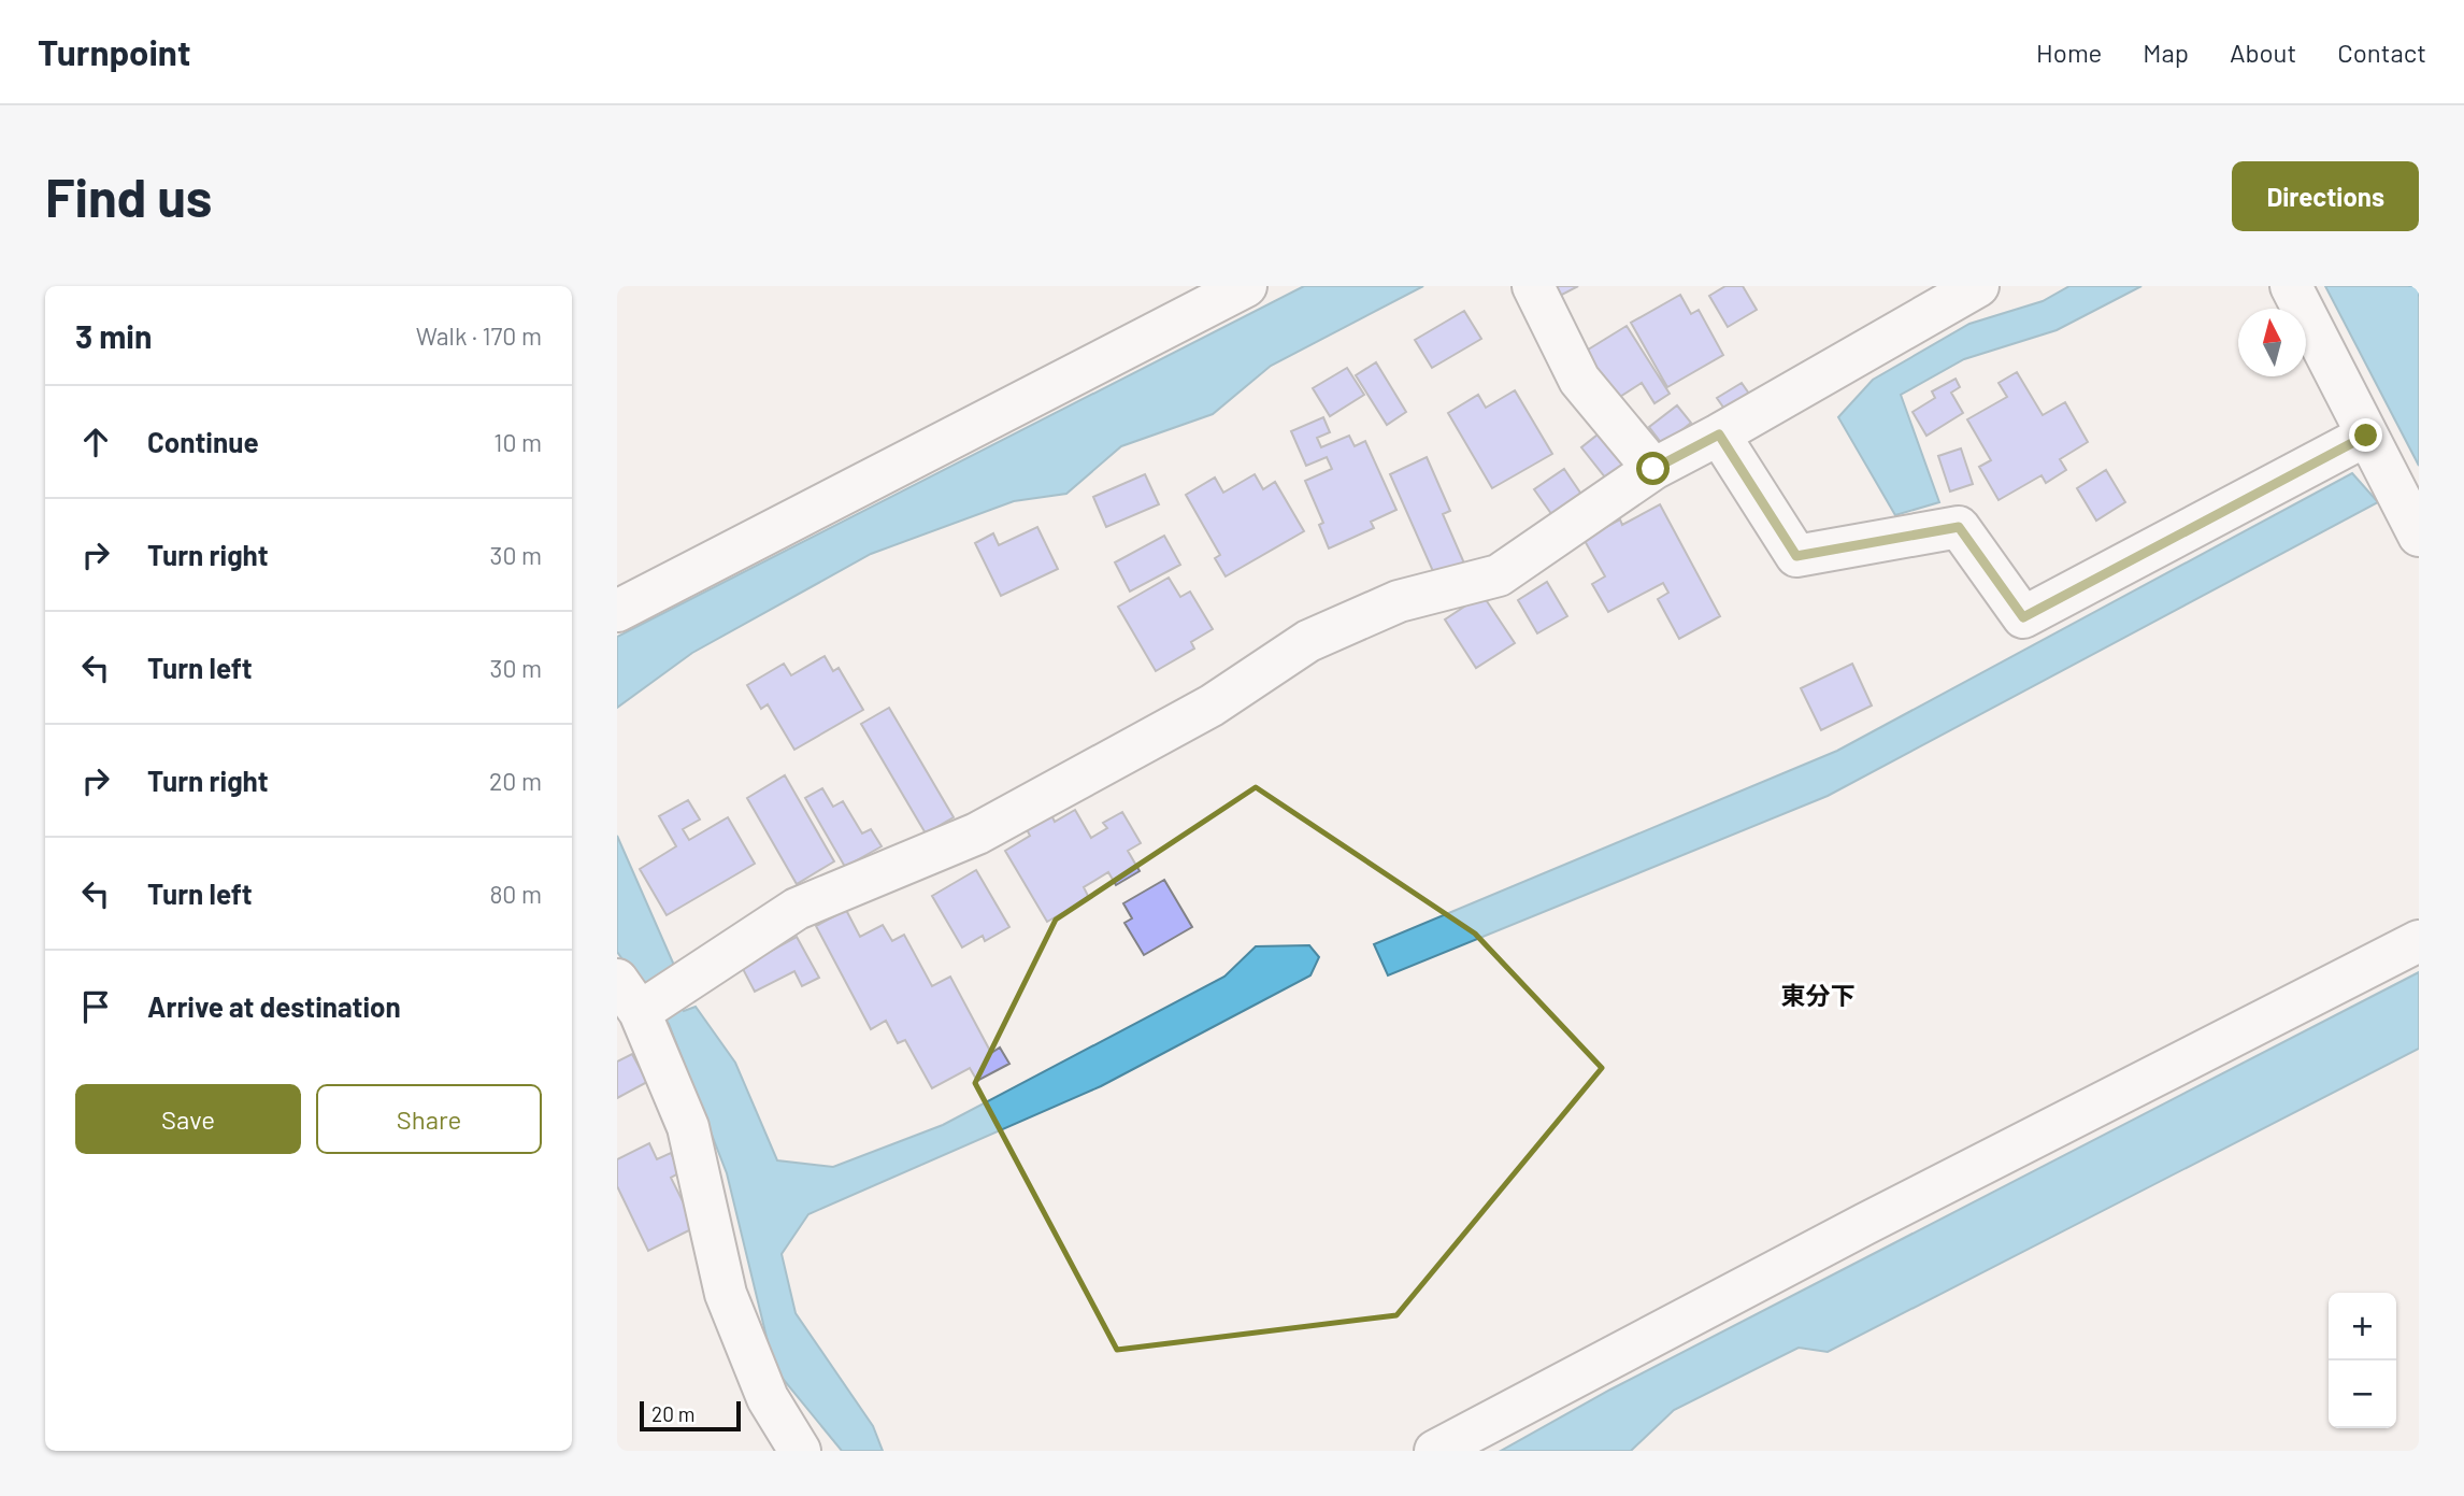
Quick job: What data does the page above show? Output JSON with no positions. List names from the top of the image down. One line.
{"districts":["東分下"],"scale_bar":"20 m","north":"top","page":{"header":"Turnpoint","nav":["Home","Map","About","Contact"],"buttons":["Directions",["Save","Share"]],"title":"Find us","heading":["3 min","Walk · 170 m"],"list":[["Continue","10 m"],["Turn right","30 m"],["Turn left","30 m"],["Turn right","20 m"],["Turn left","80 m"],"Arrive at destination"],"map_buttons":["+","−"],"scale":"20 m"}}
